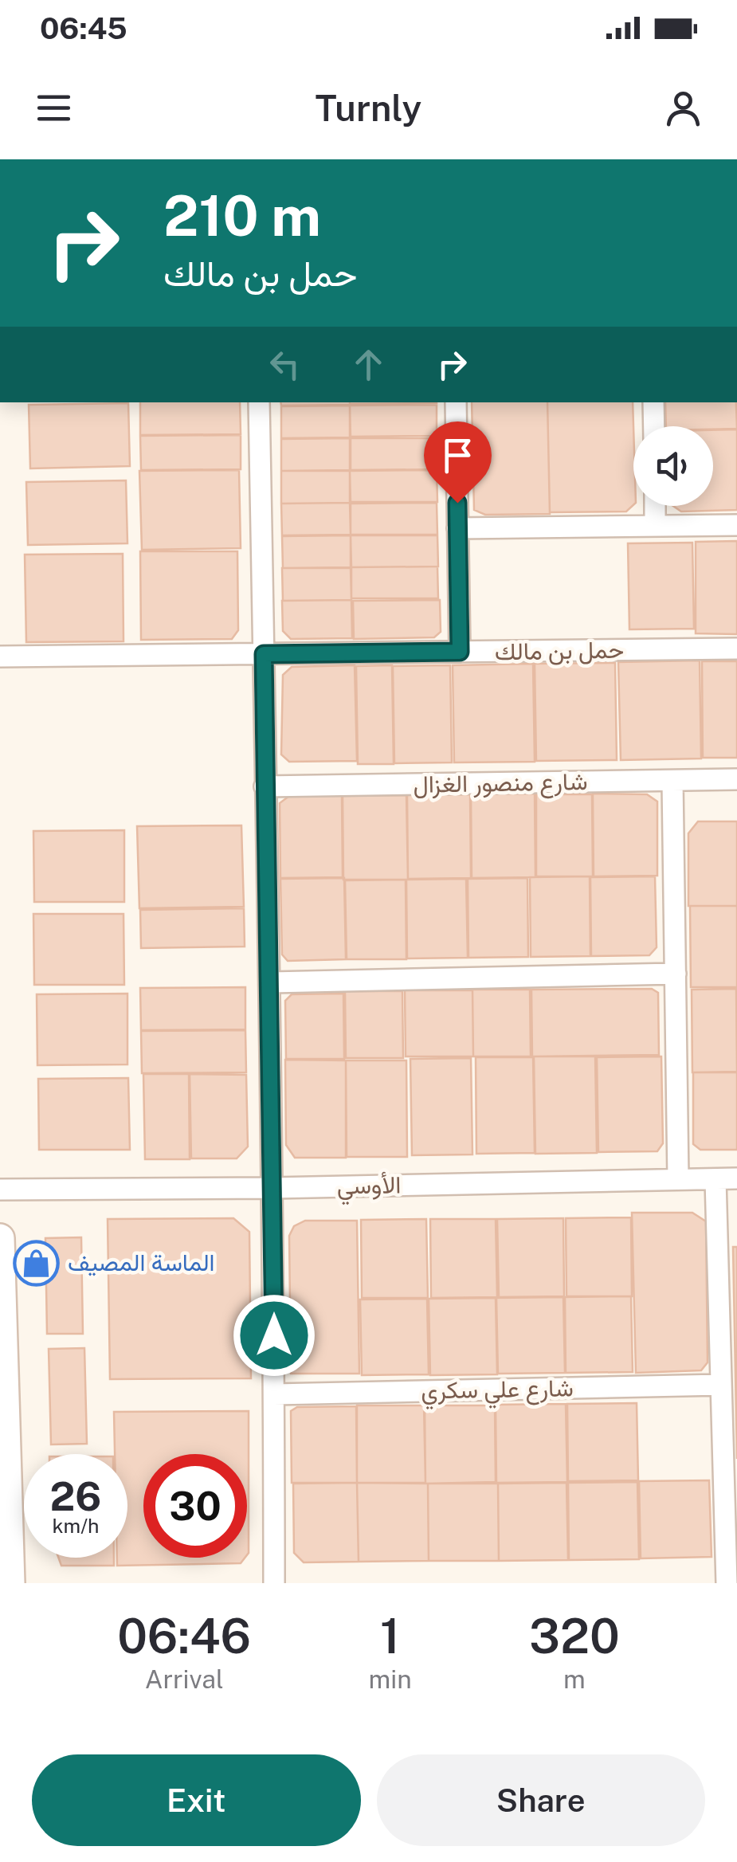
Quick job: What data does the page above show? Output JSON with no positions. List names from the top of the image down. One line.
{"streets":{"street":["حمل بن مالك","شارع منصور الغزال","الأوسي","شارع علي سكري"]},"places":{"shop":["الماسة المصيف"]},"page":{"status":"06:45","header":"Turnly","turn":["210 m","حمل بن مالك"],"speed":"26 km/h","limit":"30","eta":["06:46","Arrival","1","min","320","m"],"buttons":["Exit","Share"]}}
